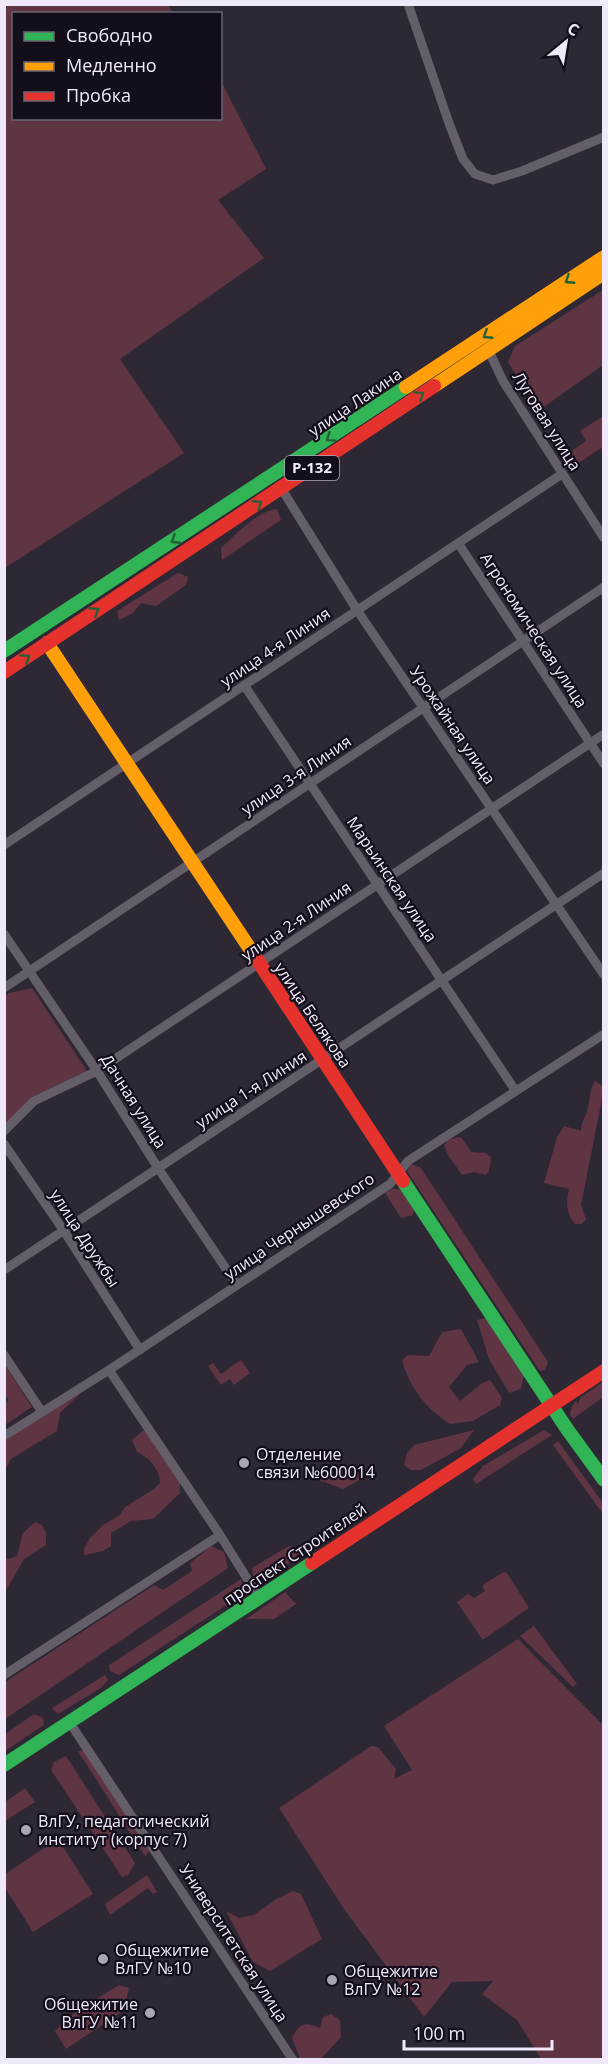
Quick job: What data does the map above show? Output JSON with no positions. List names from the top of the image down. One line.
{"streets":{"main road":["улица Лакина","Р-132","улица Белякова","проспект Строителей"],"street":["Луговая улица","Агрономическая улица","улица 4-я Линия","Урожайная улица","улица 3-я Линия","Марьинская улица","улица 2-я Линия","улица 1-я Линия","Дачная улица","улица Чернышевского","улица Дружбы","Университетская улица"]},"crossings":[["улица Лакина","Луговая улица"],["улица Лакина","Урожайная улица"],["улица Лакина","улица Белякова"],["Луговая улица","улица 4-я Линия"],["Агрономическая улица","улица 4-я Линия"],["Агрономическая улица","улица 3-я Линия"],["Агрономическая улица","улица 2-я Линия"],["улица 4-я Линия","Урожайная улица"],["улица 4-я Линия","Марьинская улица"],["улица 4-я Линия","улица Белякова"],["Урожайная улица","улица 3-я Линия"],["Урожайная улица","улица 2-я Линия"],["Урожайная улица","улица 1-я Линия"],["улица 3-я Линия","Марьинская улица"],["улица 3-я Линия","улица Белякова"],["улица 3-я Линия","Дачная улица"],["Марьинская улица","улица 2-я Линия"],["Марьинская улица","улица 1-я Линия"],["Марьинская улица","улица Чернышевского"],["улица 2-я Линия","улица Белякова"],["улица 2-я Линия","Дачная улица"],["улица Белякова","улица 1-я Линия"],["улица Белякова","улица Чернышевского"],["улица Белякова","проспект Строителей"],["улица 1-я Линия","Дачная улица"],["улица 1-я Линия","улица Дружбы"],["Дачная улица","улица Чернышевского"],["улица Чернышевского","улица Дружбы"],["проспект Строителей","Университетская улица"]],"places":["Отделение связи №600014","ВлГУ, педагогический институт (корпус 7)","Общежитие ВлГУ №10","Общежитие ВлГУ №12","Общежитие ВлГУ №11"],"legend":["Свободно","Медленно","Пробка"],"scale_bar":"100 m","north":"top right"}
